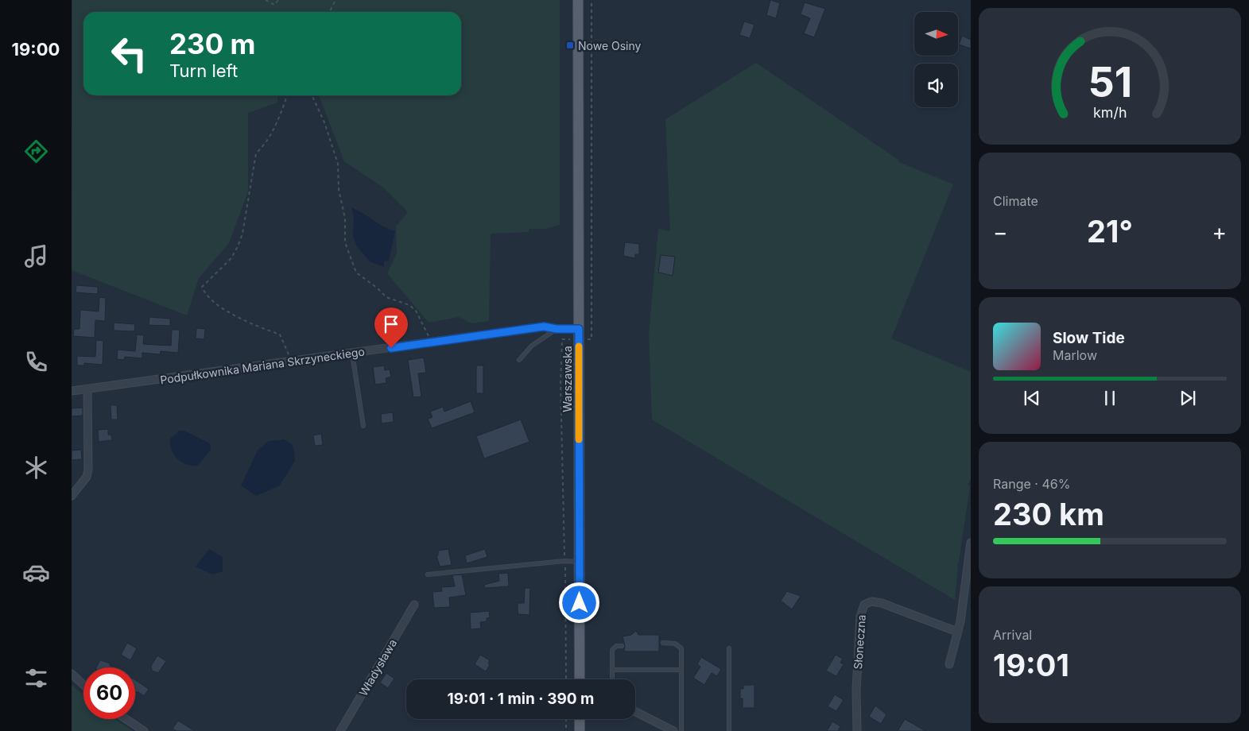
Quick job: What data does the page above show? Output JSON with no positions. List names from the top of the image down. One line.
{"streets":{"main road":["Warszawska"],"street":["Podpułkownika Mariana Skrzyneckiego","Słoneczna","Władysława"]},"crossings":[["Podpułkownika Mariana Skrzyneckiego","Warszawska"]],"places":{"transit":["Nowe Osiny"]},"north":"right","page":{"tabs":"19:00","turn":["230 m","Turn left"],"tile":["Climate",["Range · 46%","230 km"],["Arrival","19:01"]],"heat":["−","21°","+"],"song":["Slow Tide","Marlow"],"limit":"60","trip":"19:01 · 1 min · 390 m","gauge":["51","km/h"]}}
